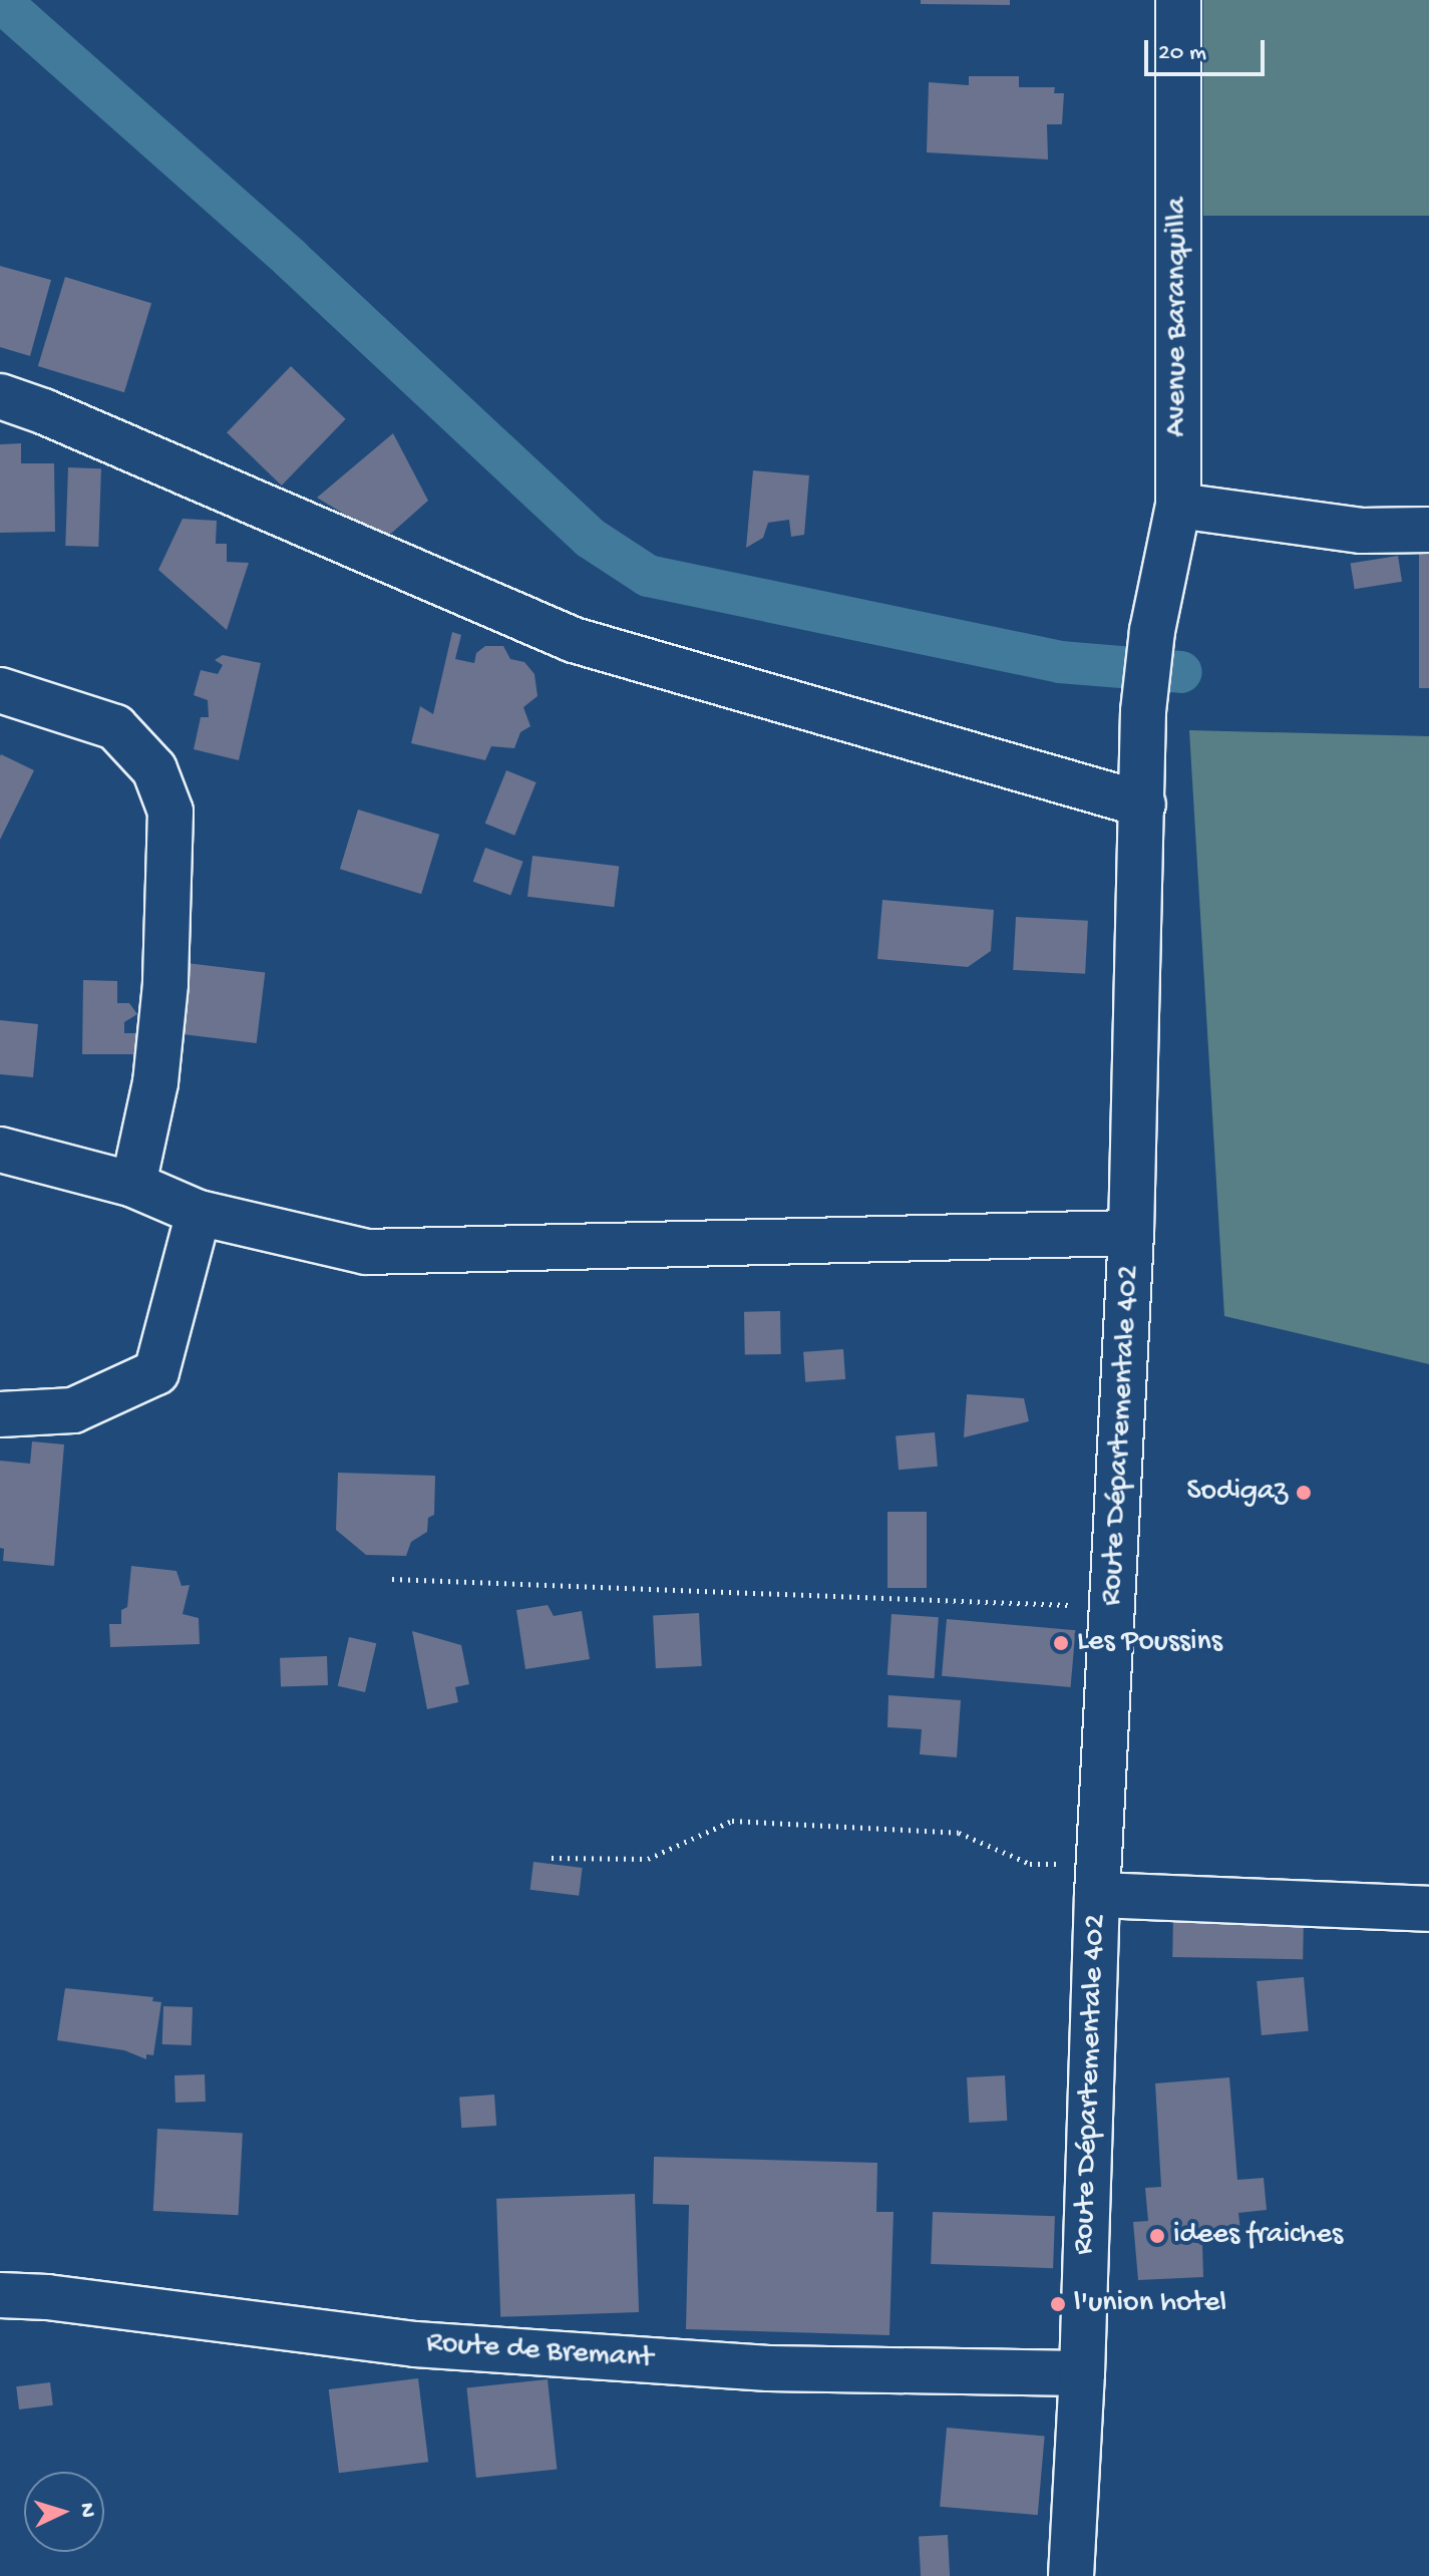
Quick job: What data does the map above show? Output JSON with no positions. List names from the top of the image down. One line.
{"streets":{"street":["Avenue Baranquilla","Route Départementale 402","Route de Bremant"]},"crossings":[["Avenue Baranquilla","Route Départementale 402"],["Route Départementale 402","Route de Bremant"]],"places":["Sodigaz","Les Poussins","idees fraiches","l'union hotel"],"scale_bar":"20 m","north":"right"}
